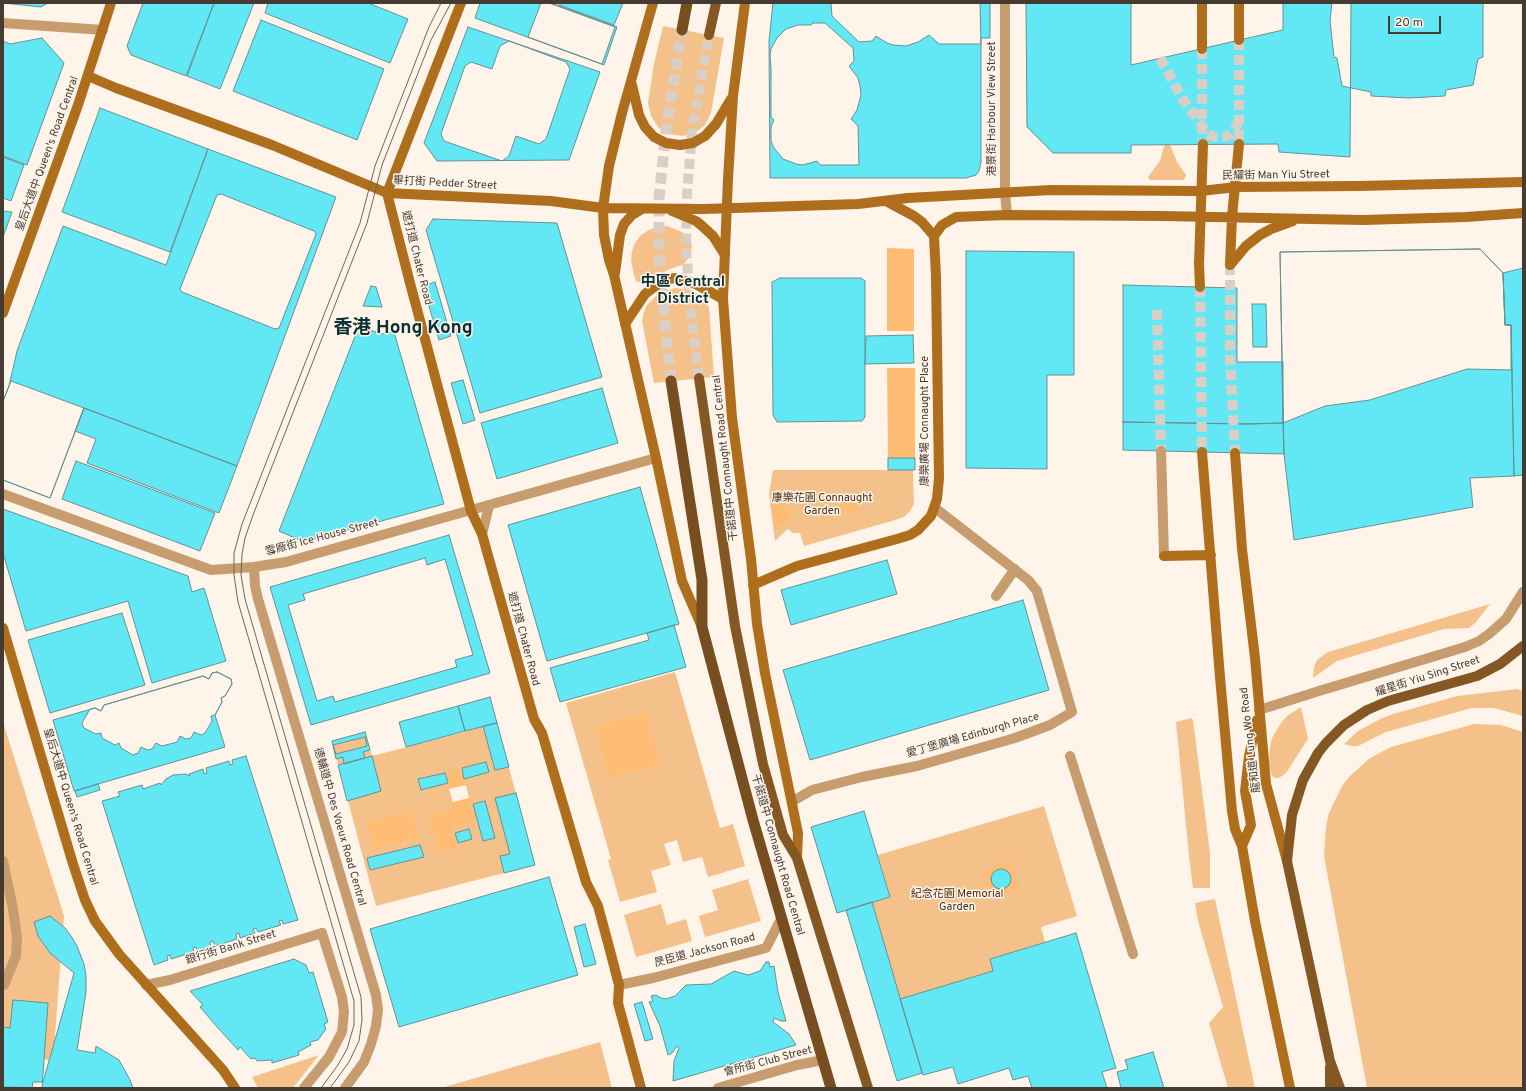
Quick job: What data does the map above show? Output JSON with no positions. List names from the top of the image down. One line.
{"streets":{"highway":["干諾道中 Connaught Road Central"],"main road":["皇后大道中 Queen's Road Central","民耀街 Man Yiu Street","畢打街 Pedder Street","遮打道 Chater Road","康樂廣場 Connaught Place","耀星街 Yiu Sing Street","龍和道 Lung Wo Road"],"street":["港景街 Harbour View Street","雪廠街 Ice House Street","愛丁堡廣場 Edinburgh Place","德輔道中 Des Voeux Road Central","銀行街 Bank Street","昃臣道 Jackson Road","會所街 Club Street"]},"crossings":[["港景街 Harbour View Street","民耀街 Man Yiu Street"],["皇后大道中 Queen's Road Central","畢打街 Pedder Street"],["皇后大道中 Queen's Road Central","銀行街 Bank Street"],["畢打街 Pedder Street","遮打道 Chater Road"],["畢打街 Pedder Street","干諾道中 Connaught Road Central"],["遮打道 Chater Road","雪廠街 Ice House Street"],["遮打道 Chater Road","昃臣道 Jackson Road"],["康樂廣場 Connaught Place","干諾道中 Connaught Road Central"],["干諾道中 Connaught Road Central","雪廠街 Ice House Street"],["干諾道中 Connaught Road Central","愛丁堡廣場 Edinburgh Place"],["干諾道中 Connaught Road Central","昃臣道 Jackson Road"],["干諾道中 Connaught Road Central","會所街 Club Street"],["雪廠街 Ice House Street","德輔道中 Des Voeux Road Central"],["耀星街 Yiu Sing Street","龍和道 Lung Wo Road"]],"districts":["中區 Central District","香港 Hong Kong"],"parks":["康樂花園 Connaught Garden","紀念花園 Memorial Garden"],"scale_bar":"20 m"}
